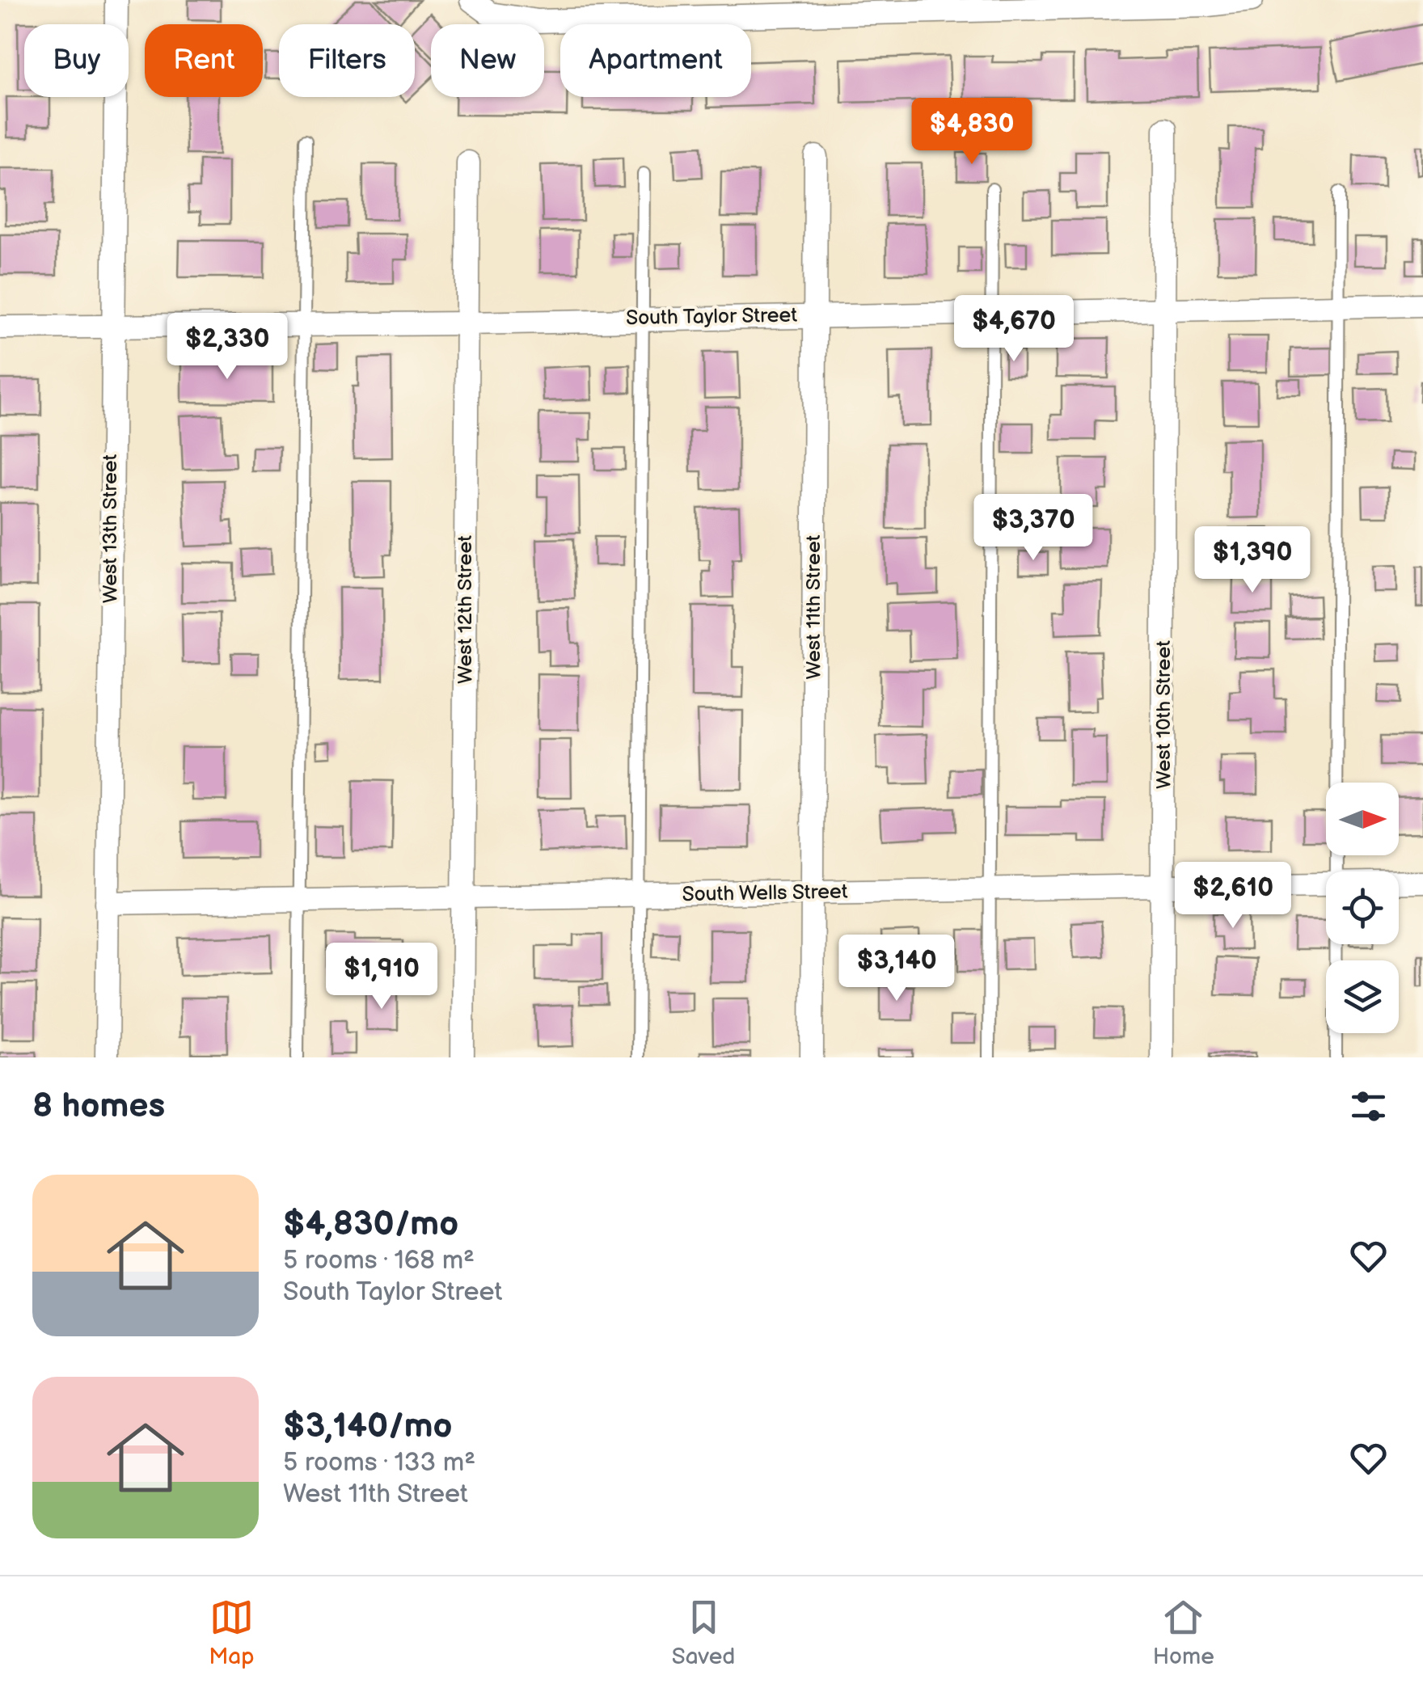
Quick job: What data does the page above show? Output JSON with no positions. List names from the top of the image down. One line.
{"streets":{"street":["South Taylor Street","West 13th Street","West 11th Street","West 12th Street","West 10th Street","South Wells Street"]},"crossings":[["South Taylor Street","West 13th Street"],["South Taylor Street","West 11th Street"],["South Taylor Street","West 12th Street"],["South Taylor Street","West 10th Street"],["West 13th Street","South Wells Street"],["West 11th Street","South Wells Street"],["West 12th Street","South Wells Street"],["West 10th Street","South Wells Street"]],"north":"right","page":{"chip":["Buy","Rent","Filters","New","Apartment"],"price":["$4,830","$4,670","$2,330","$3,370","$1,390","$2,610","$3,140","$1,910"],"heading":"8 homes","list":[{"name":"$4,830/mo","note":"5 rooms · 168 m² · South Taylor Street"},{"name":"$3,140/mo","note":"5 rooms · 133 m² · West 11th Street"}],"tabs":["Map","Saved","Home"]}}
